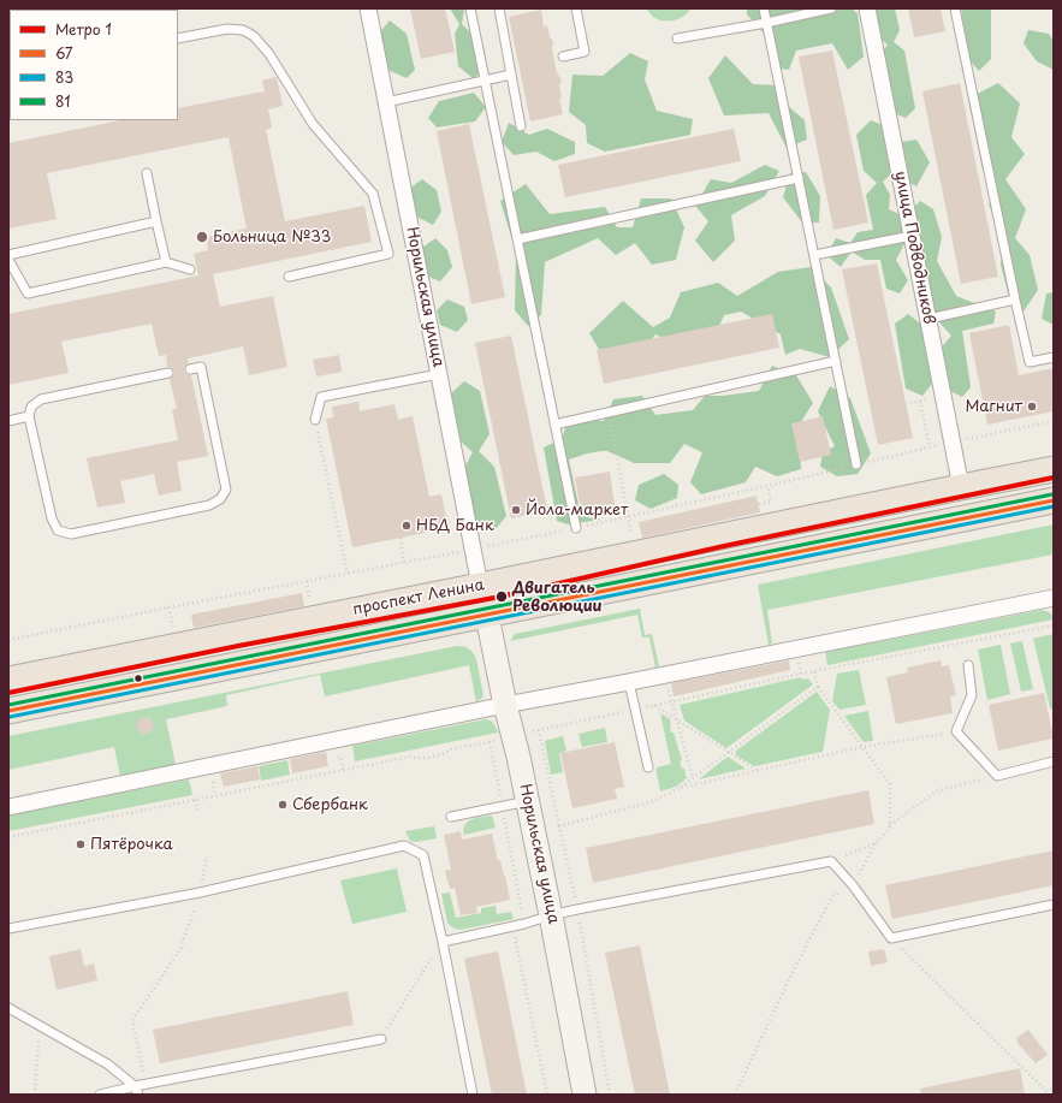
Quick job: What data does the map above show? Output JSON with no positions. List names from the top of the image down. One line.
{"streets":{"main road":["проспект Ленина"],"street":["улица Подводников","Норильская улица"]},"crossings":[["улица Подводников","проспект Ленина"],["Норильская улица","проспект Ленина"]],"places":["Больница №33","Магнит","Йола-маркет","НБД Банк","Двигатель Революции","Сбербанк","Пятёрочка"],"lines":["metro line 1","transit line 81","transit line 67","transit line 83"],"legend":["Метро 1","67","83","81"]}
